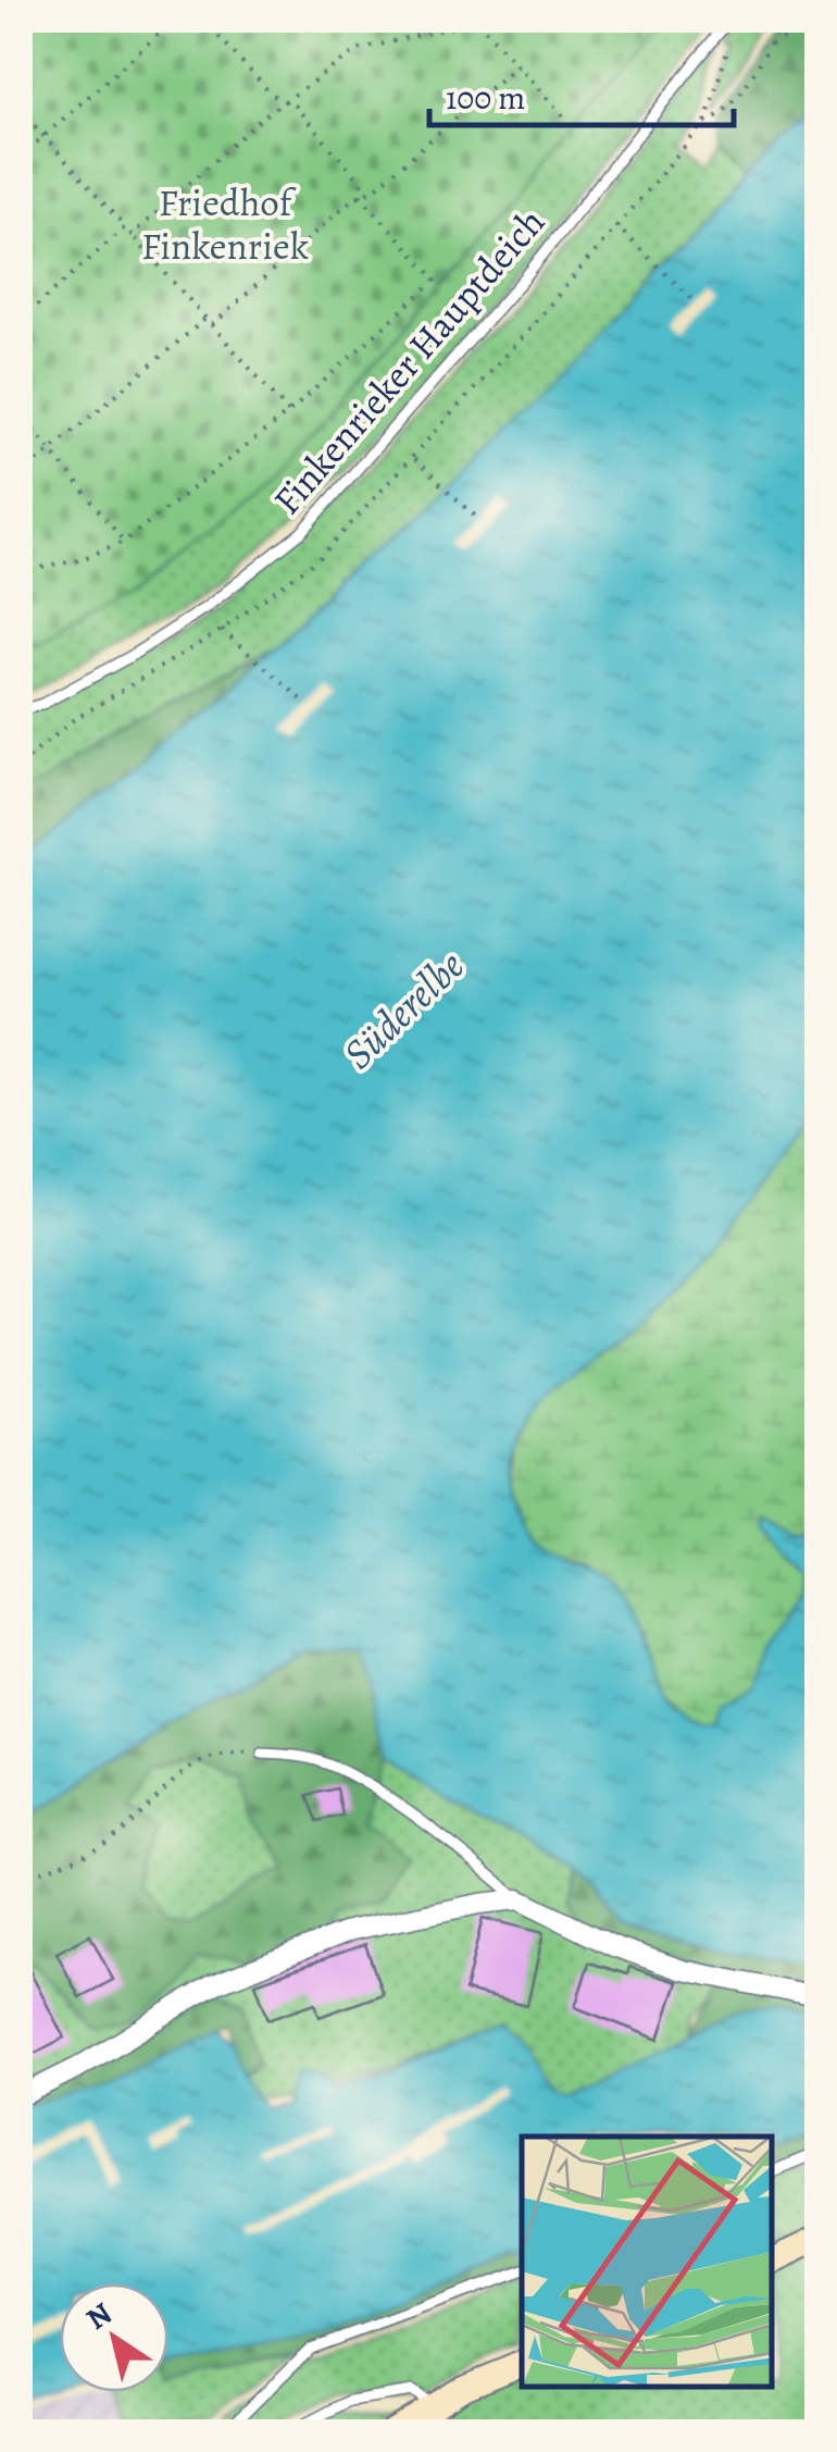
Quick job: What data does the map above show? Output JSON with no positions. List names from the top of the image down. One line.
{"streets":{"lane":["Finkenrieker Hauptdeich"]},"water":["Süderelbe"],"parks":["Friedhof Finkenriek"],"scale_bar":"100 m","north":"top left"}
